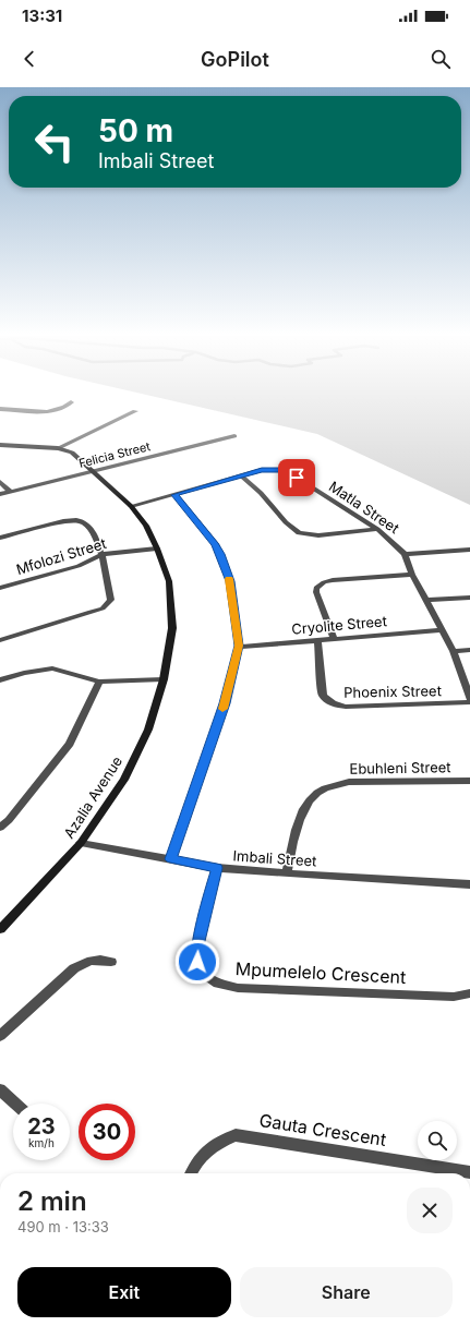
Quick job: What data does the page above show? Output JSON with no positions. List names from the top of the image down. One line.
{"streets":{"street":["Felicia Street","Matla Street","Mfolozi Street","Cryolite Street","Phoenix Street","Ebuhleni Street","Azalia Avenue","Imbali Street","Mpumelelo Crescent","Gauta Crescent"]},"crossings":[["Felicia Street","Azalia Avenue"],["Matla Street","Cryolite Street"],["Matla Street","Azalia Avenue"],["Mfolozi Street","Azalia Avenue"],["Cryolite Street","Phoenix Street"],["Ebuhleni Street","Imbali Street"],["Azalia Avenue","Imbali Street"],["Imbali Street","Mpumelelo Crescent"]],"page":{"status":"13:31","header":"GoPilot","turn":["50 m","Imbali Street"],"speed":"23 km/h","limit":"30","heading":["2 min","490 m · 13:33"],"buttons":["Exit","Share"]}}
